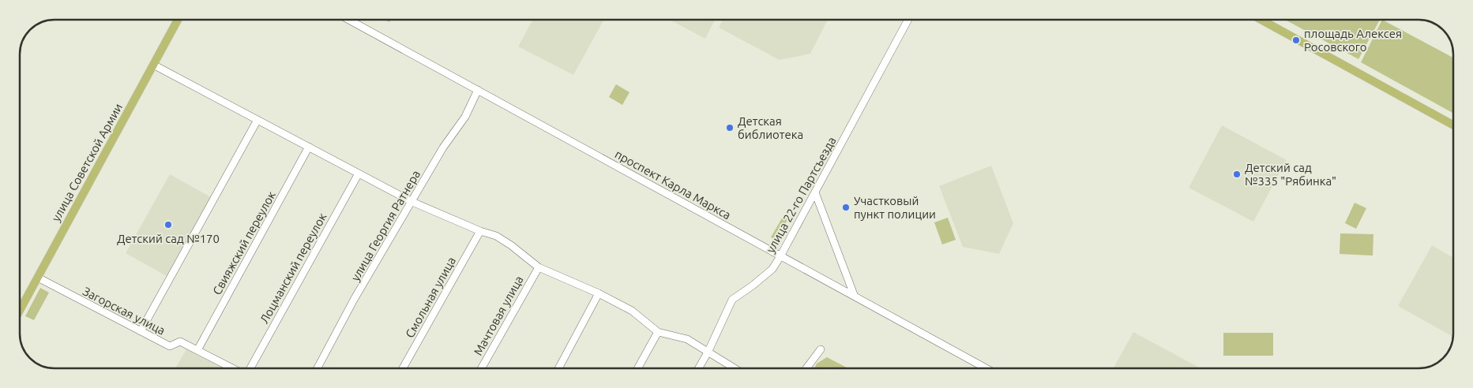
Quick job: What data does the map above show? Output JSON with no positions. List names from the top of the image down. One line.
{"streets":{"main road":["улица Советской Армии"],"street":["проспект Карла Маркса","улица 22-го Партсъезда","улица Георгия Ратнера","Свияжский переулок","Лоцманский переулок","Смольная улица","Загорская улица","Мачтовая улица"]},"crossings":[["улица Советской Армии","Загорская улица"],["проспект Карла Маркса","улица 22-го Партсъезда"],["проспект Карла Маркса","улица Георгия Ратнера"],["Свияжский переулок","Загорская улица"]],"places":["площадь Алексея Росовского","Детская библиотека","Детский сад №335 \"Рябинка\"","Участковый пункт полиции","Детский сад №170"]}
